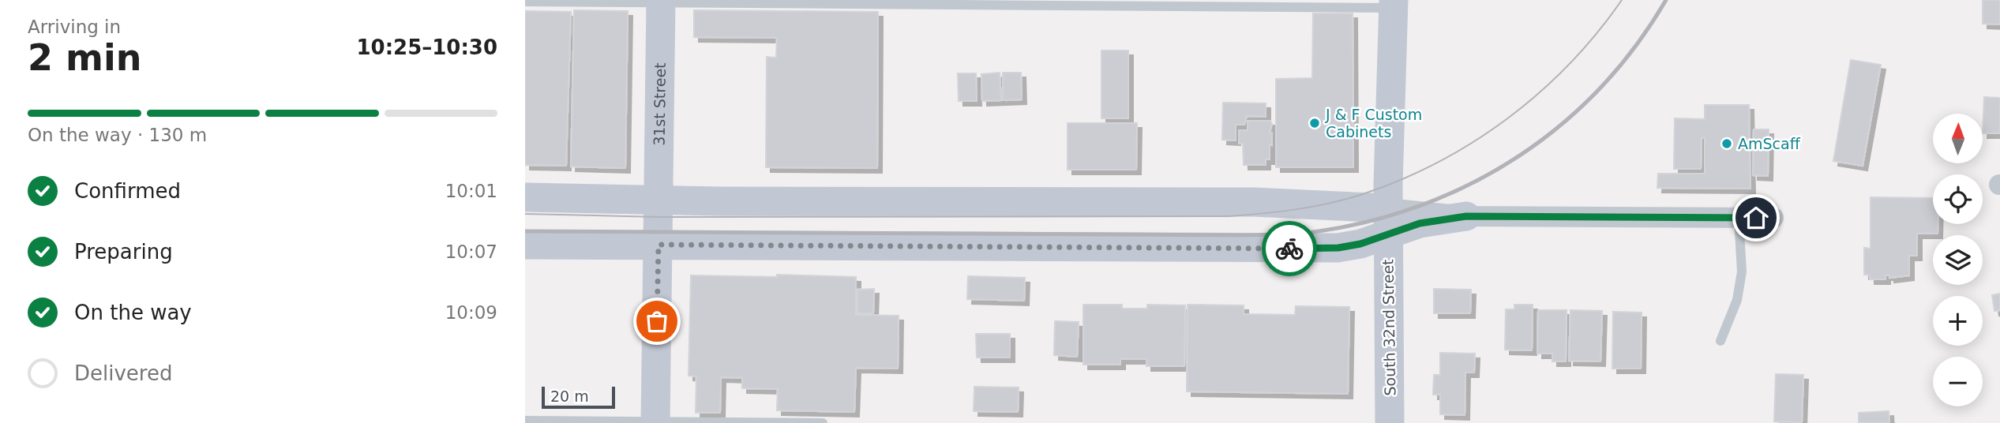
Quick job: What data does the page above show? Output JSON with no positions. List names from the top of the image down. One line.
{"streets":{"main road":["31st Street","South 32nd Street"]},"places":["J & F Custom Cabinets","AmScaff"],"scale_bar":"20 m","north":"top","page":{"heading":["2 min","Arriving in","10:25–10:30"],"bar":"On the way · 130 m","map_buttons":["+","−"],"list":[["Confirmed","10:01"],["Preparing","10:07"],["On the way","10:09"],"Delivered"],"scale":"20 m"}}
